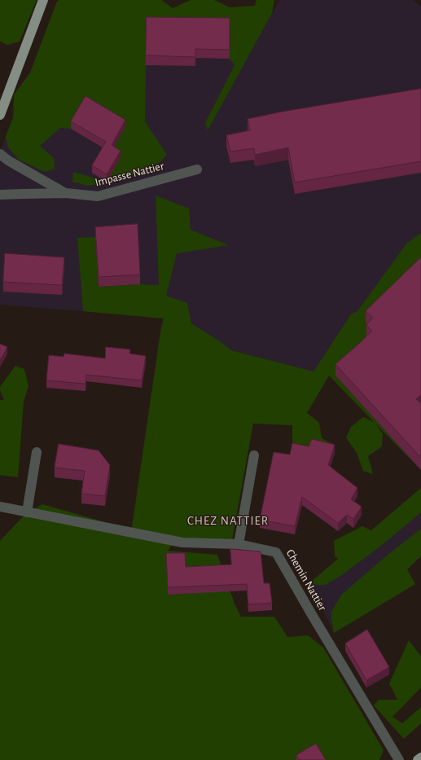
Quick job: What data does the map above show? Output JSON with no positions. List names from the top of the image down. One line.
{"streets":{"street":["Impasse Nattier","Chemin Nattier"]},"districts":["CHEZ NATTIER"]}
